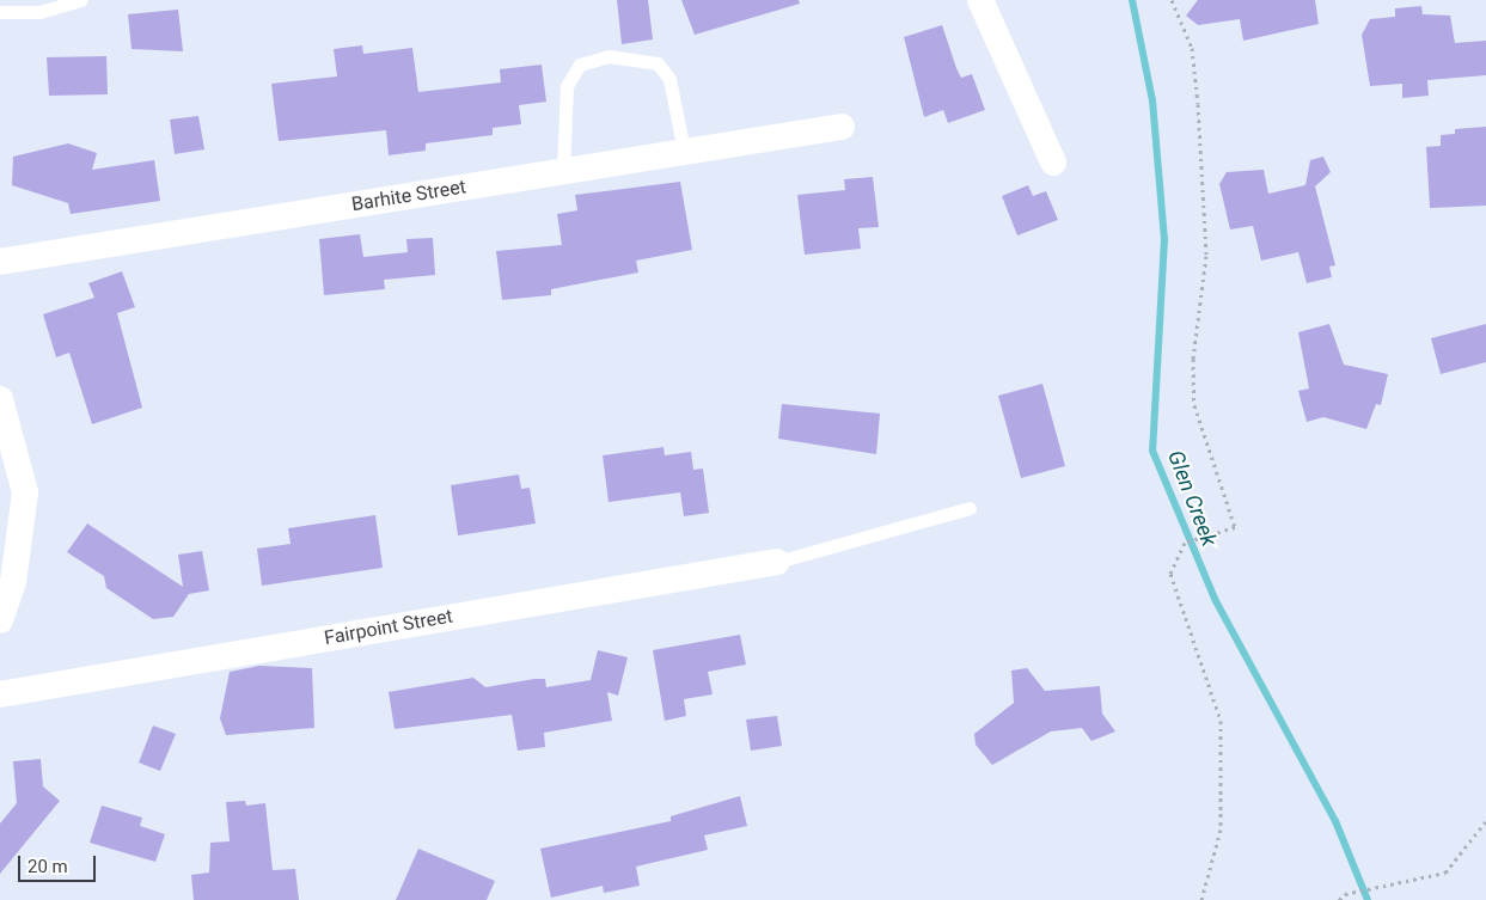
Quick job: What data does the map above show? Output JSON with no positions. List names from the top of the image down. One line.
{"streets":{"street":["Barhite Street","Fairpoint Street"]},"water":["Glen Creek"],"scale_bar":"20 m"}
